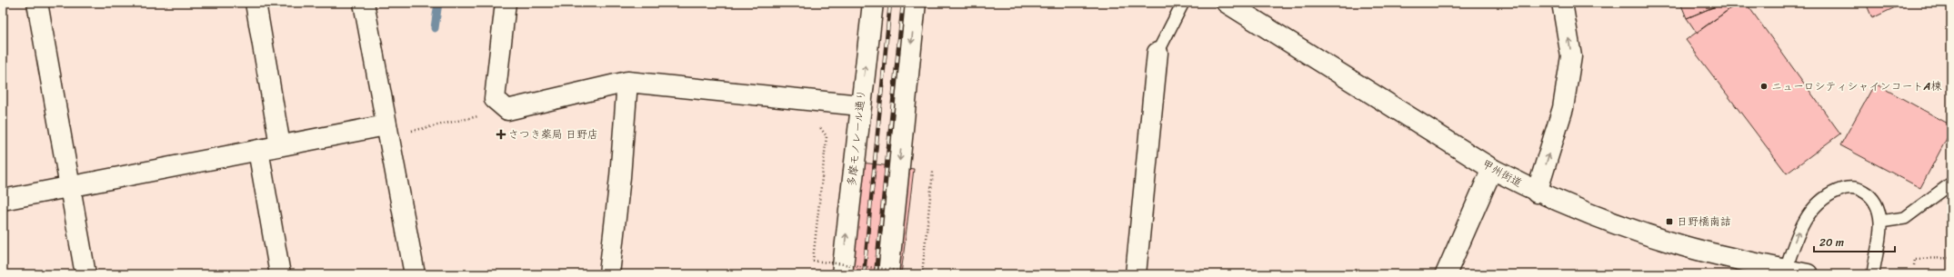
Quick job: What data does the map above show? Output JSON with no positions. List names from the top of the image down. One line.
{"streets":{"street":["多摩モノレール通り","甲州街道"]},"places":{"other":["ニューロシティシャインコートA棟"],"health":["さつき薬局 日野店"],"transit":["日野橋南詰"]},"scale_bar":"20 m"}
